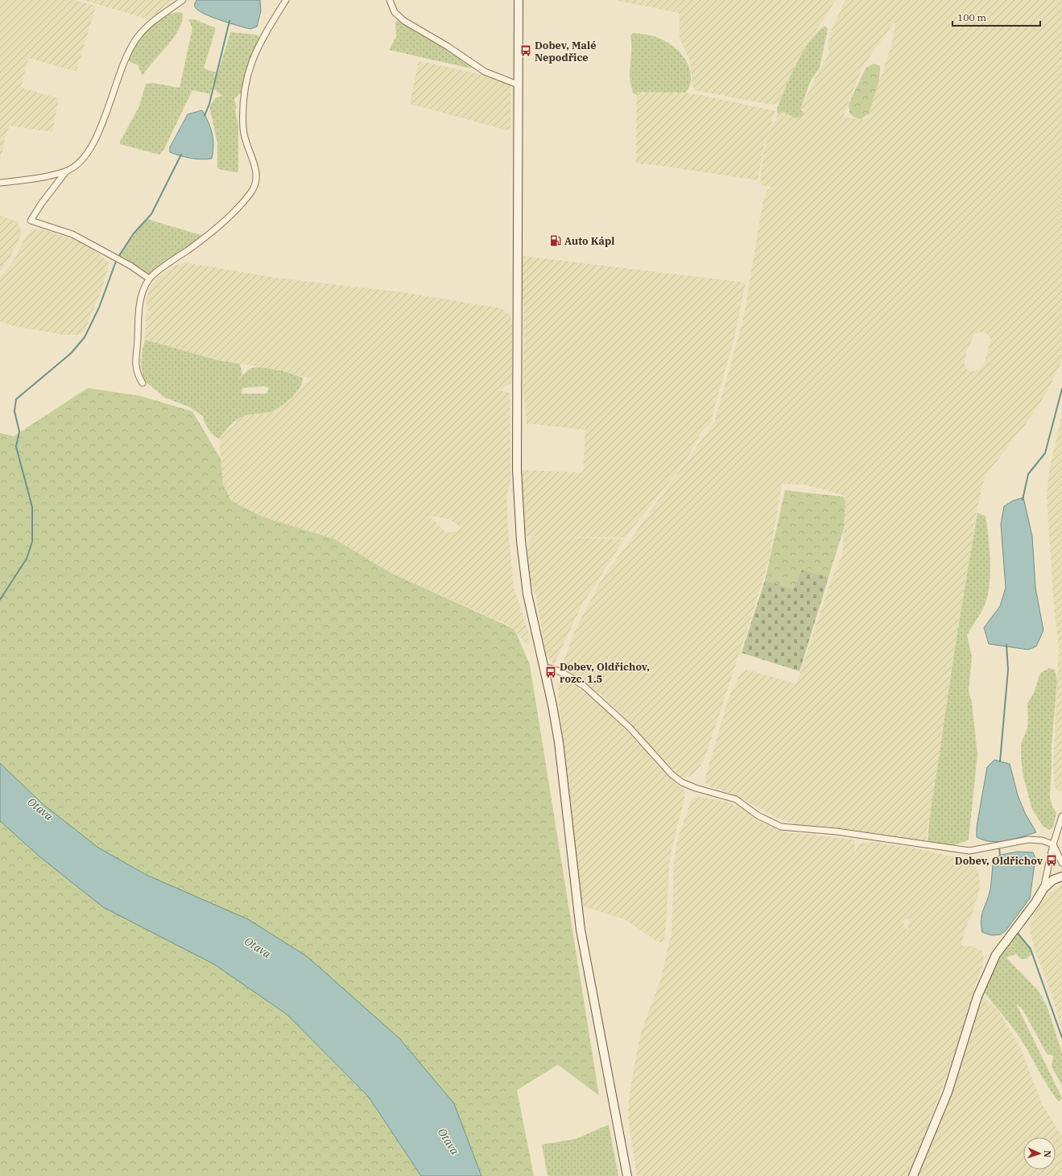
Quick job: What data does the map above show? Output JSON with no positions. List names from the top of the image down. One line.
{"water":["Otava"],"places":{"bus stop":["Dobev, Malé Nepodřice","Dobev, Oldřichov, rozc. 1.5","Dobev, Oldřichov"],"fuel station":["Auto Kápl"]},"scale_bar":"100 m","north":"right"}
